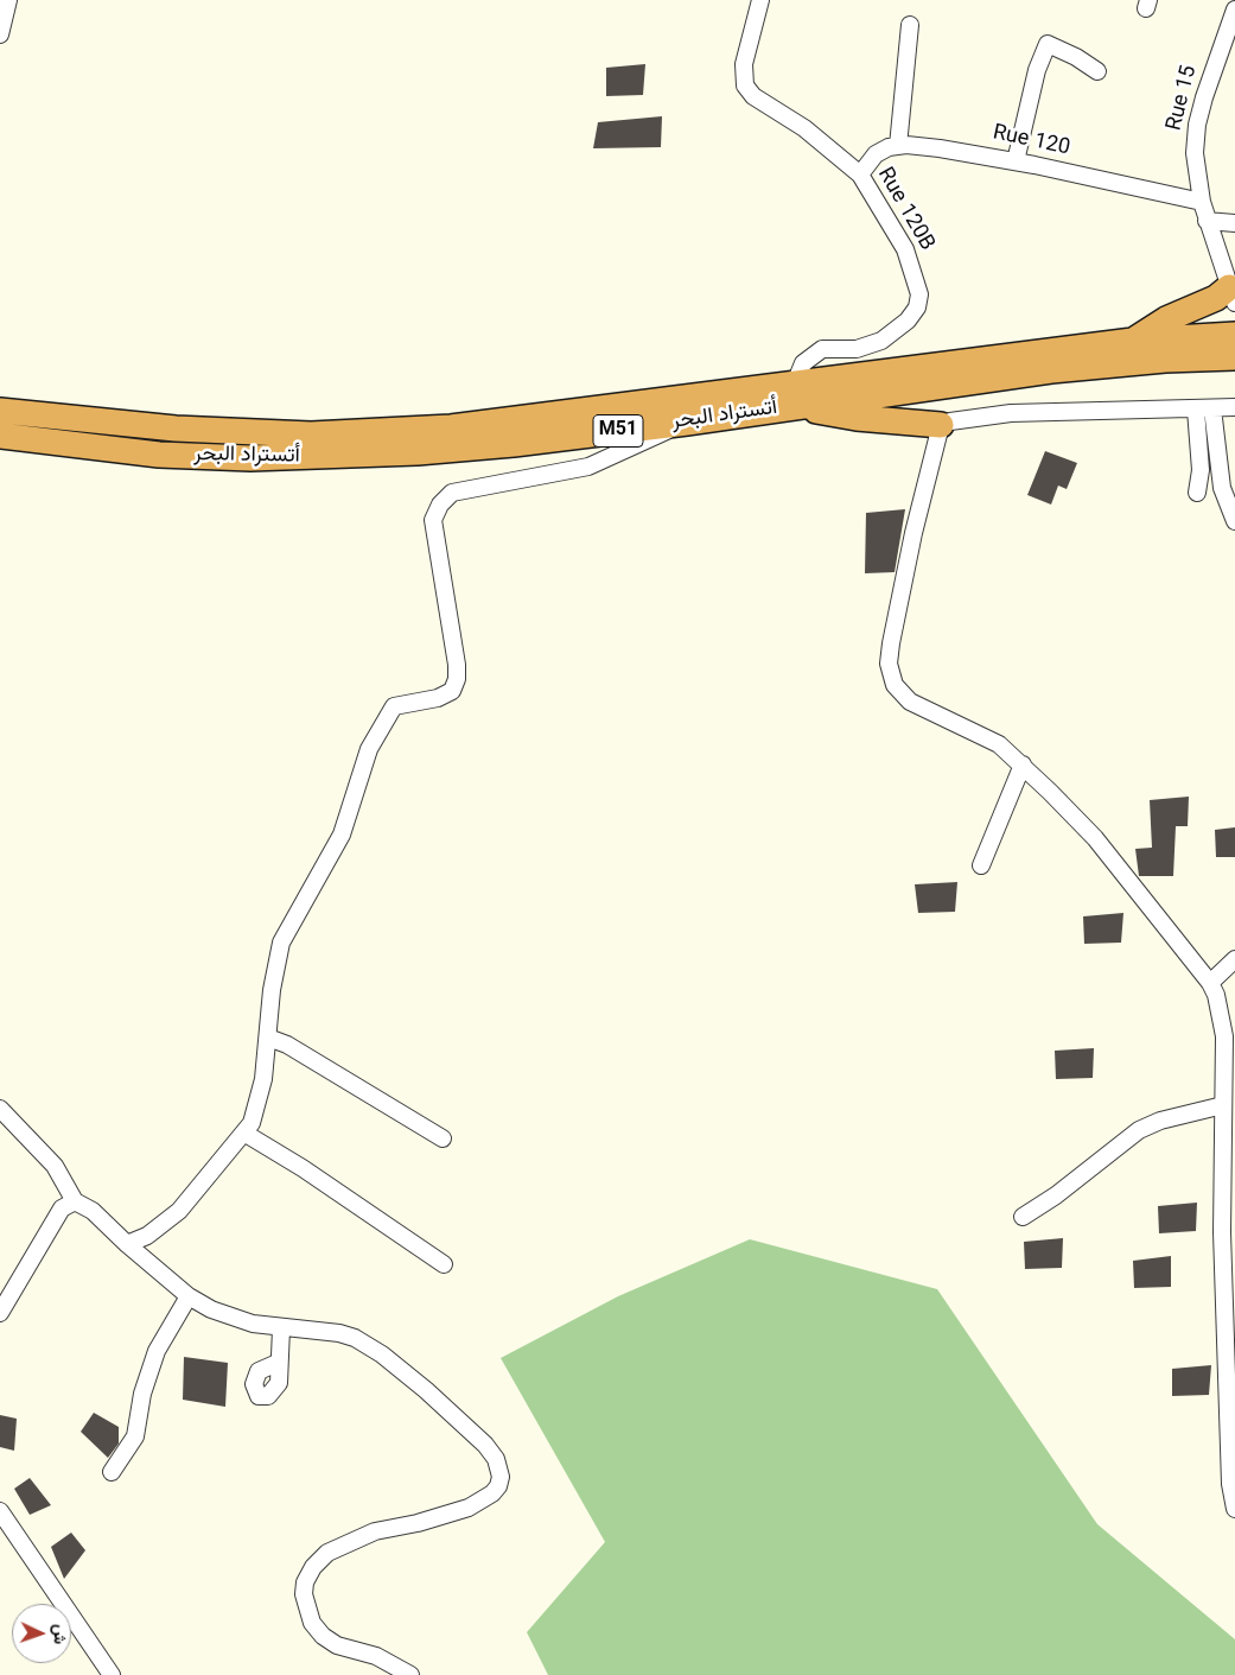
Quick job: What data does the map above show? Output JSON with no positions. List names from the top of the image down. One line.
{"streets":{"highway":["أتستراد البحر","M51"],"street":["Rue 15","Rue 120","Rue 120B"]},"crossings":[["Rue 15","Rue 120"],["Rue 120","Rue 120B"],["Rue 120B","أتستراد البحر"]],"north":"right"}
